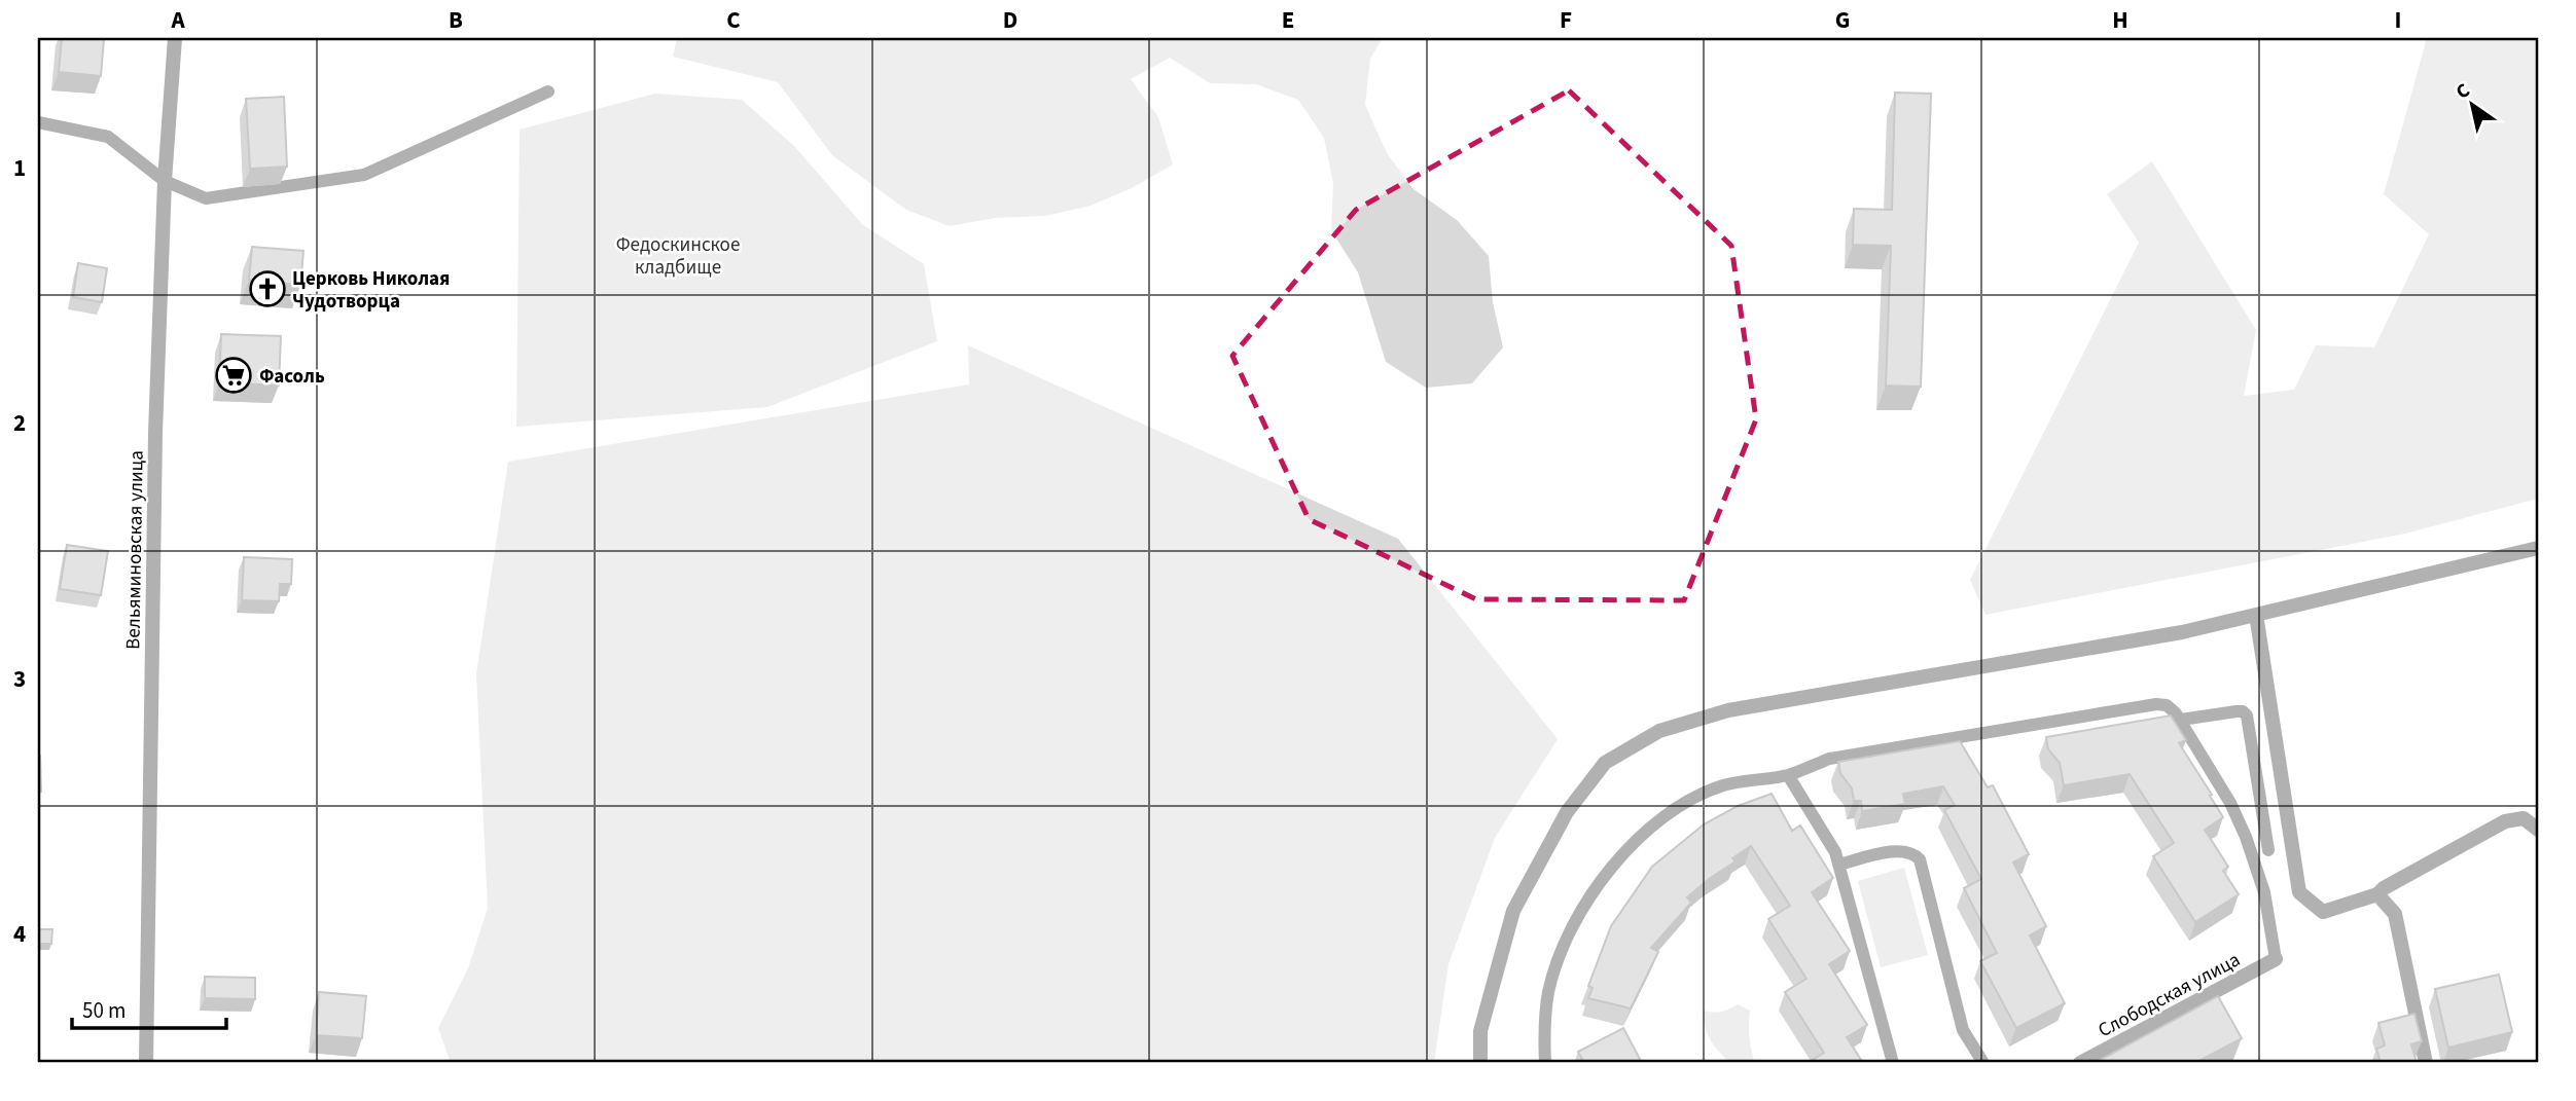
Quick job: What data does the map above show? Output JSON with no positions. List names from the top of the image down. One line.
{"streets":{"street":["Вельяминовская улица","Слободская улица"]},"parks":["Федоскинское кладбище"],"places":{"church":["Церковь Николая Чудотворца"],"supermarket":["Фасоль"]},"scale_bar":"50 m","north":"top left","grid":{"columns":["A","B","C","D","E","F","G","H","I"],"rows":["1","2","3","4"]}}
